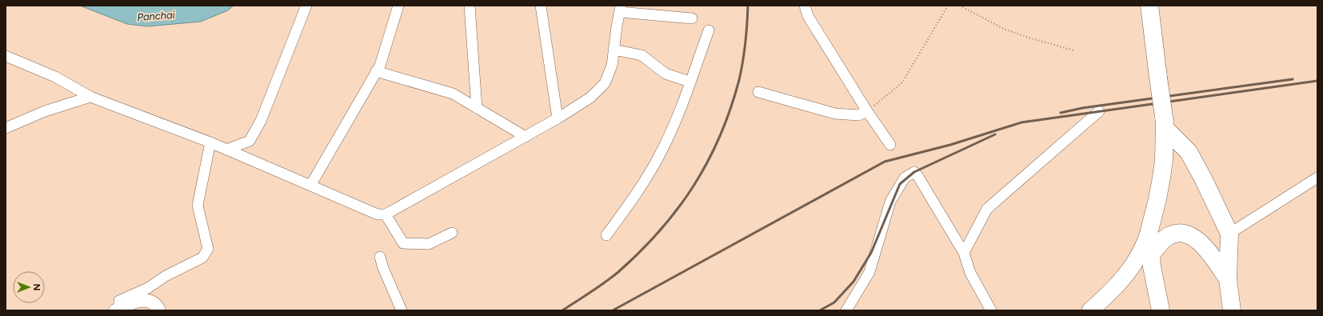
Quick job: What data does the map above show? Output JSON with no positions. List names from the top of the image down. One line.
{"water":["Panchai"],"north":"right"}
